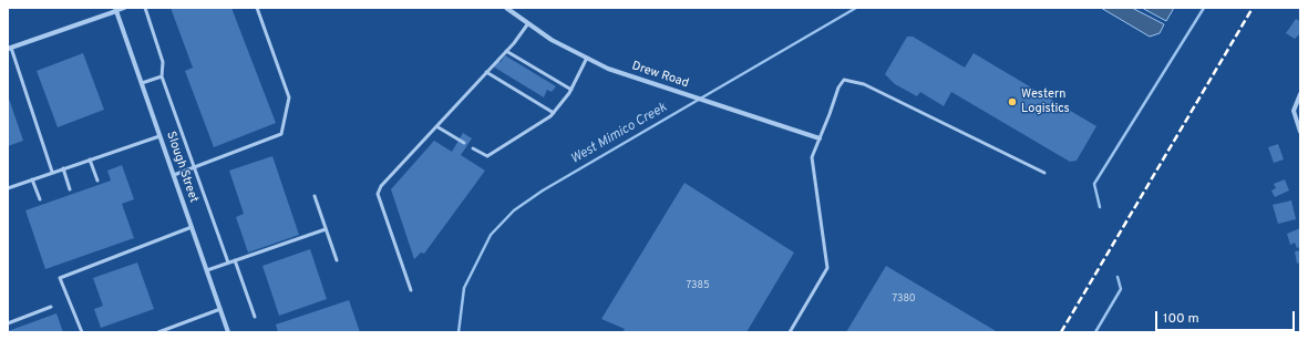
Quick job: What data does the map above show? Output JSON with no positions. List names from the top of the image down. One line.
{"streets":{"street":["Drew Road","Slough Street"]},"water":["West Mimico Creek"],"places":["Western Logistics"],"house_numbers":["7385","7380"],"scale_bar":"100 m"}
